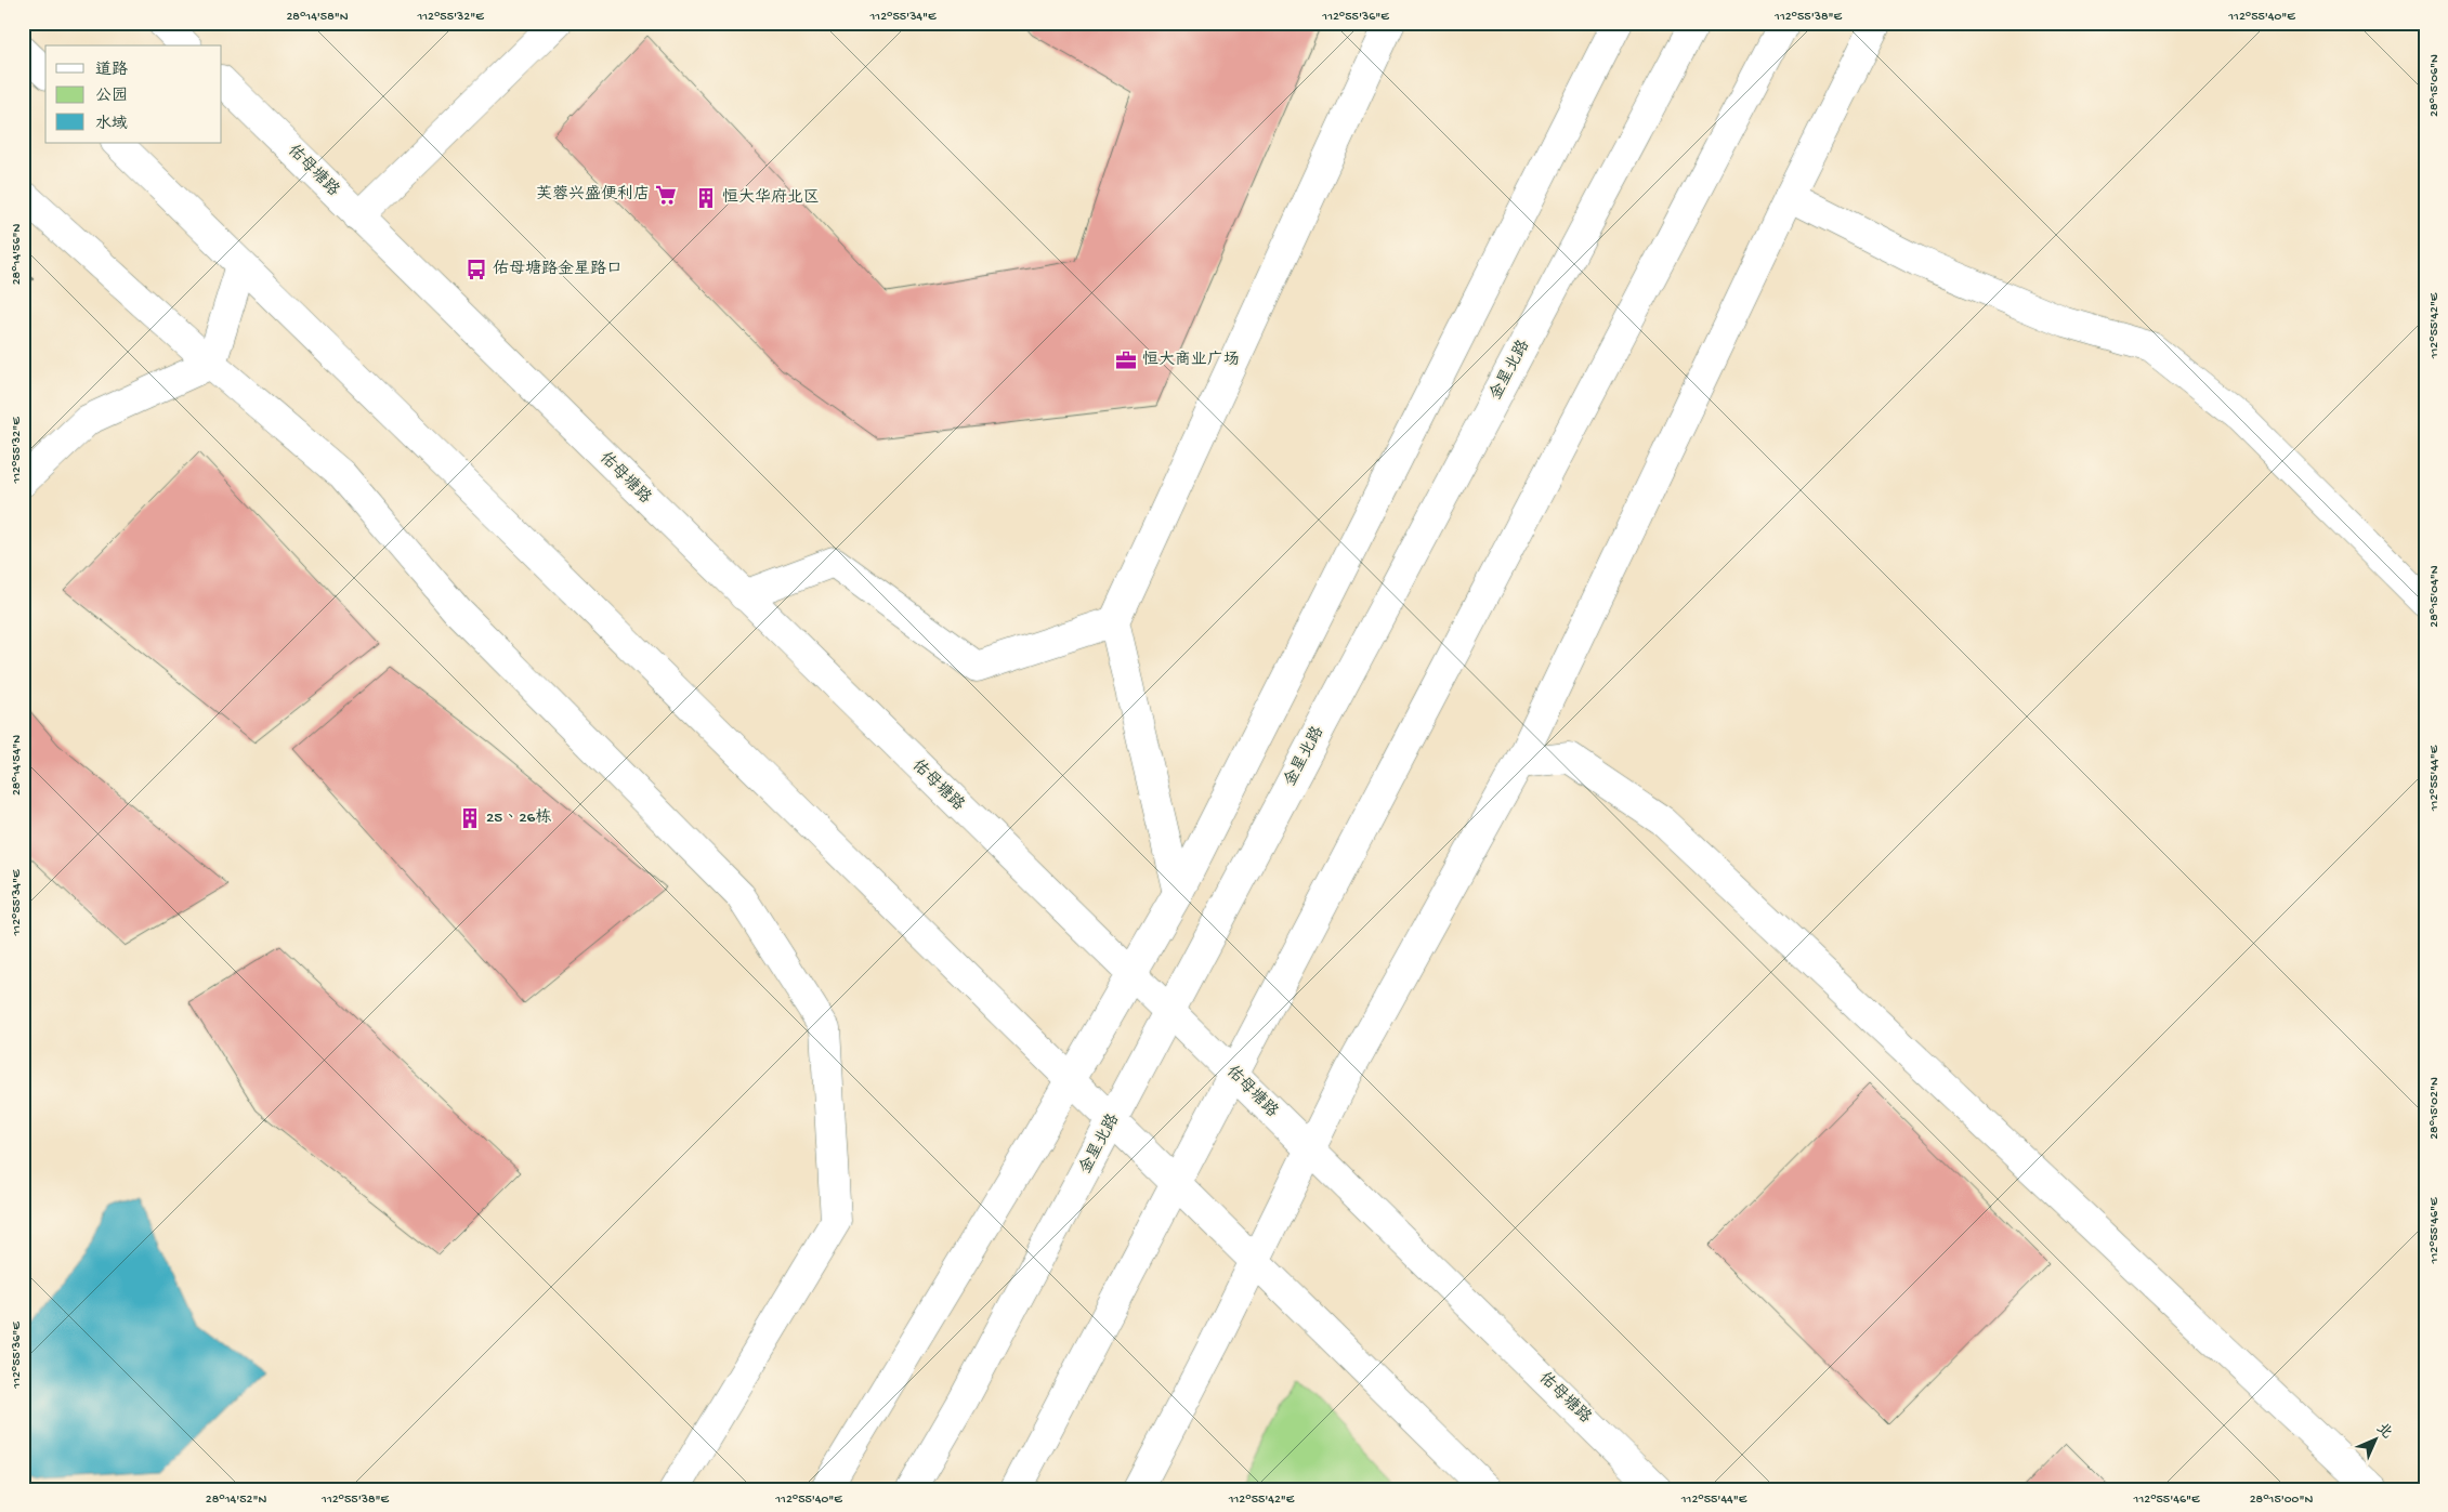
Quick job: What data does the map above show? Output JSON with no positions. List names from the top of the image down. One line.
{"streets":{"street":["佑母塘路","金星北路"]},"crossings":[["佑母塘路","金星北路"]],"places":{"supermarket":["芙蓉兴盛便利店"],"building":["恒大华府北区","25、26栋"],"bus stop":["佑母塘路金星路口"],"office":["恒大商业广场"]},"legend":["道路","公园","水域"],"north":"top right","coordinates":["28°14'58\"N","112°55'32\"E","112°55'34\"E","112°55'36\"E","112°55'38\"E","112°55'40\"E","28°15'06\"N","28°14'56\"N","112°55'42\"E","28°15'04\"N","28°14'54\"N","112°55'44\"E","28°15'02\"N","112°55'46\"E","28°14'52\"N","28°15'00\"N"]}
